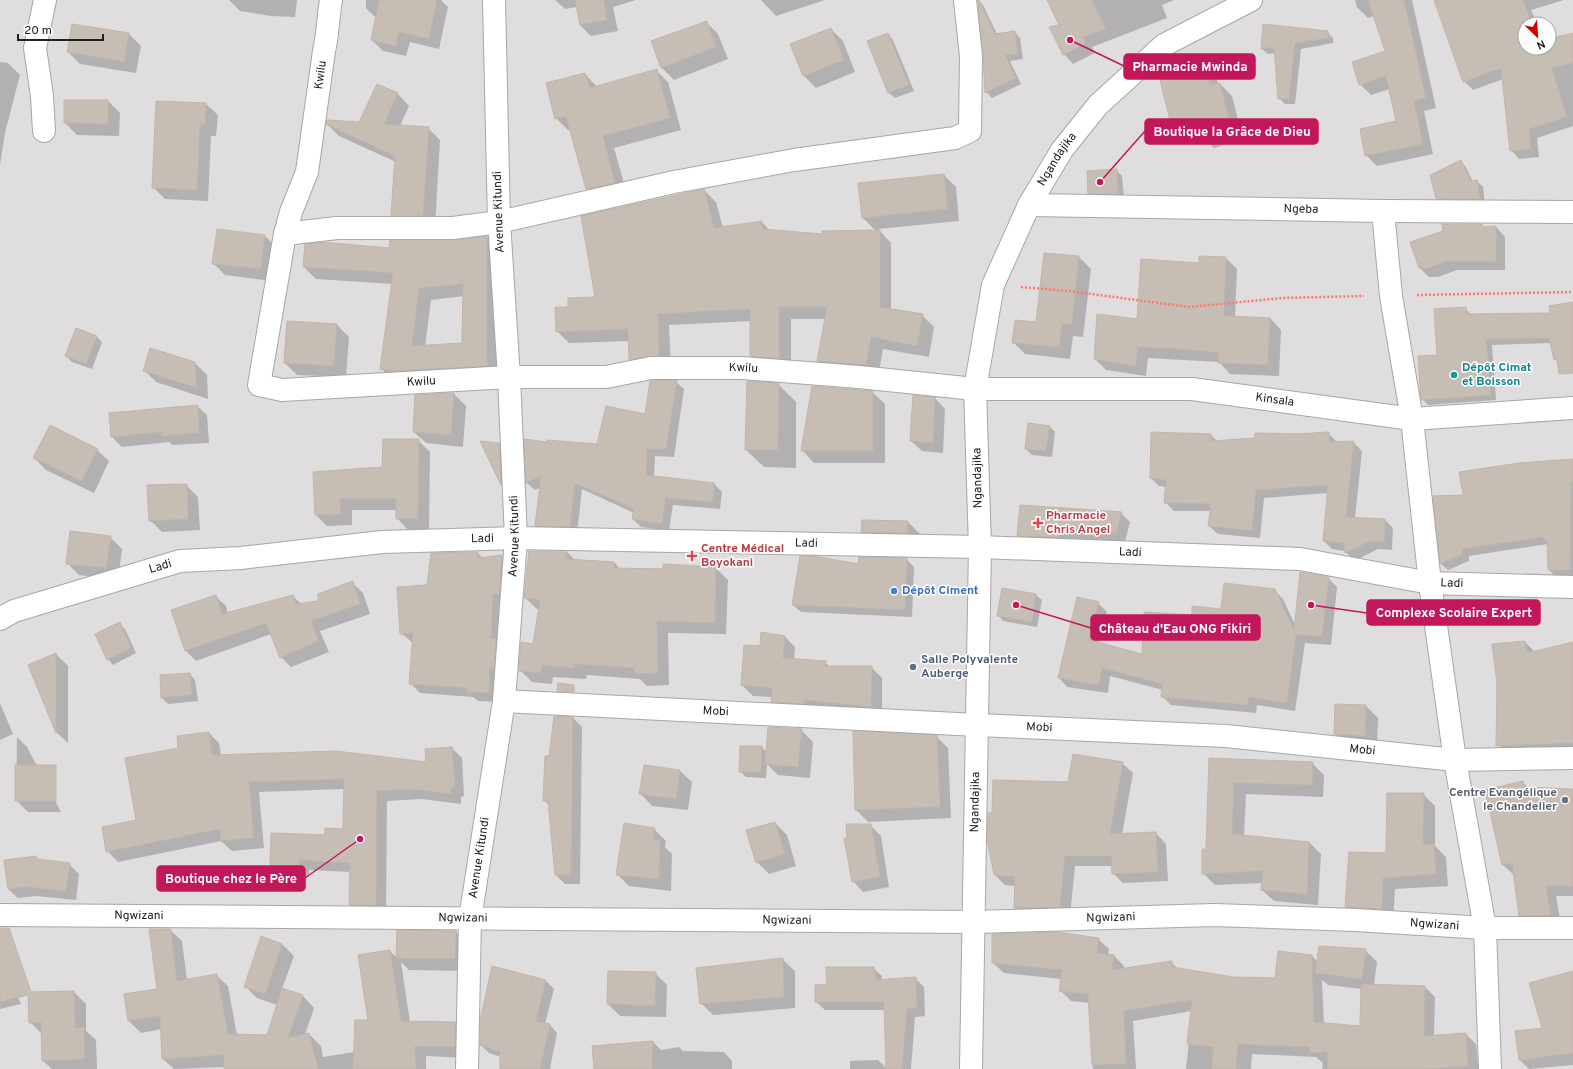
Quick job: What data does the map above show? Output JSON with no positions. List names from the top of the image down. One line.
{"streets":{"street":["Kwilu","Ngandajika","Ngeba","Avenue Kitundi","Kinsala","Ladi","Mobi","Ngwizani"]},"crossings":[["Kwilu","Ngandajika"],["Kwilu","Avenue Kitundi"],["Kwilu","Kinsala"],["Ngandajika","Ngeba"],["Ngandajika","Kinsala"],["Ngandajika","Ladi"],["Ngandajika","Mobi"],["Ngandajika","Ngwizani"],["Avenue Kitundi","Ladi"],["Avenue Kitundi","Mobi"],["Avenue Kitundi","Ngwizani"]],"places":{"other":["Pharmacie Mwinda","Boutique la Grâce de Dieu","Dépôt Cimat et Boisson","Dépôt Ciment","Château d'Eau ONG Fikiri","Complexe Scolaire Expert","Salle Polyvalente Auberge","Centre Evangélique le Chandelier","Boutique chez le Père"],"health":["Pharmacie Chris Angel","Centre Médical Boyokani"]},"scale_bar":"20 m","north":"bottom right"}
